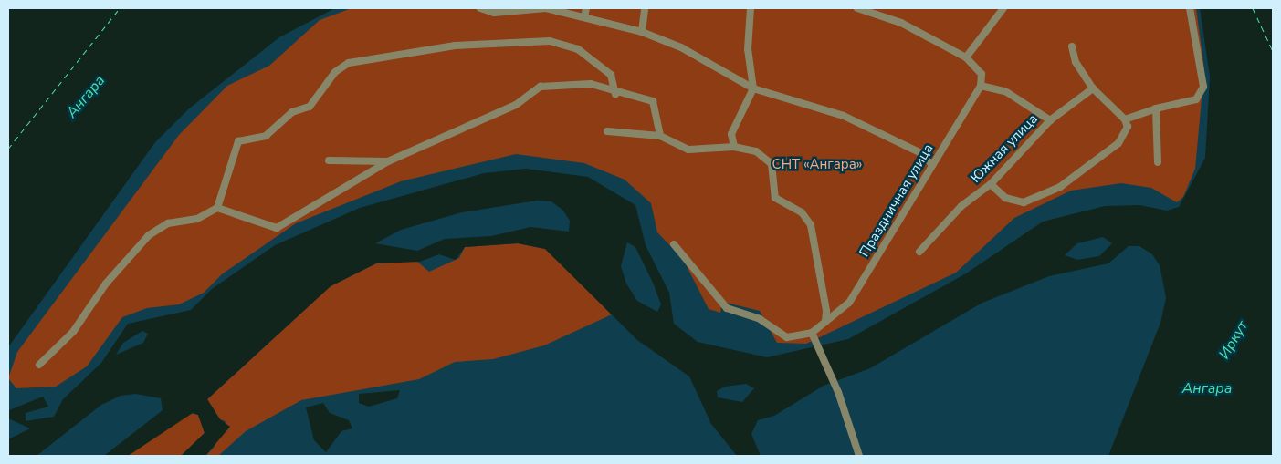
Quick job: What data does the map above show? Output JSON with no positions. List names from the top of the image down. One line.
{"streets":{"street":["Южная улица","Праздничная улица"]},"water":["Ангара","Иркут"],"parks":["СНТ «Ангара»"]}
